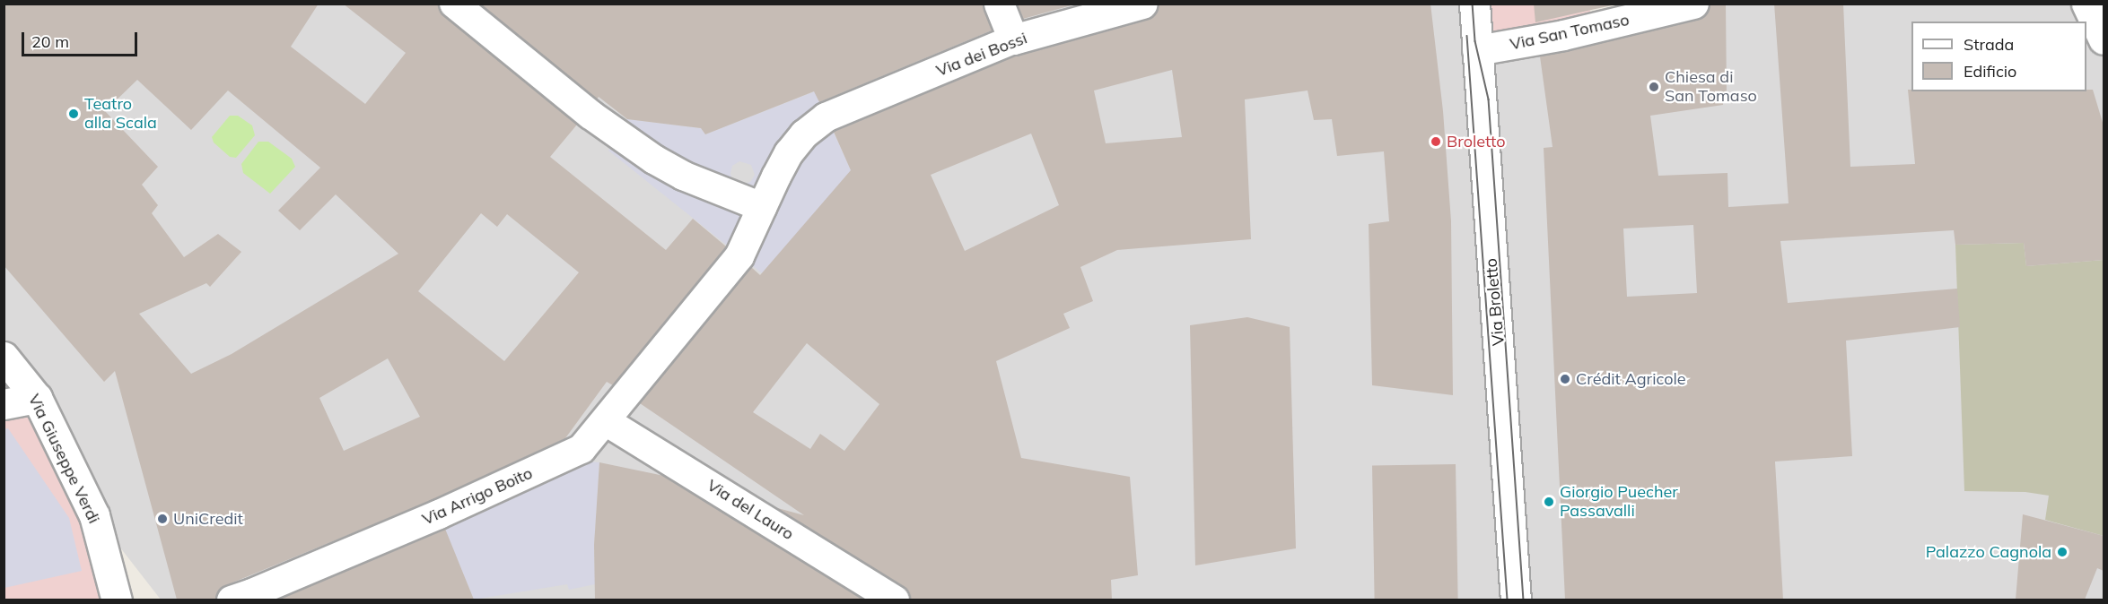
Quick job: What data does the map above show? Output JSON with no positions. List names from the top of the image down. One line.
{"streets":{"street":["Via San Tomaso","Via dei Bossi","Via Broletto","Via Giuseppe Verdi","Via Arrigo Boito","Via del Lauro"]},"crossings":[["Via San Tomaso","Via Broletto"],["Via dei Bossi","Via Arrigo Boito"],["Via Arrigo Boito","Via del Lauro"]],"places":["Chiesa di San Tomaso","Teatro alla Scala","Broletto","Crédit Agricole","Giorgio Puecher Passavalli","UniCredit","Palazzo Cagnola"],"legend":["Strada","Edificio"],"scale_bar":"20 m"}
